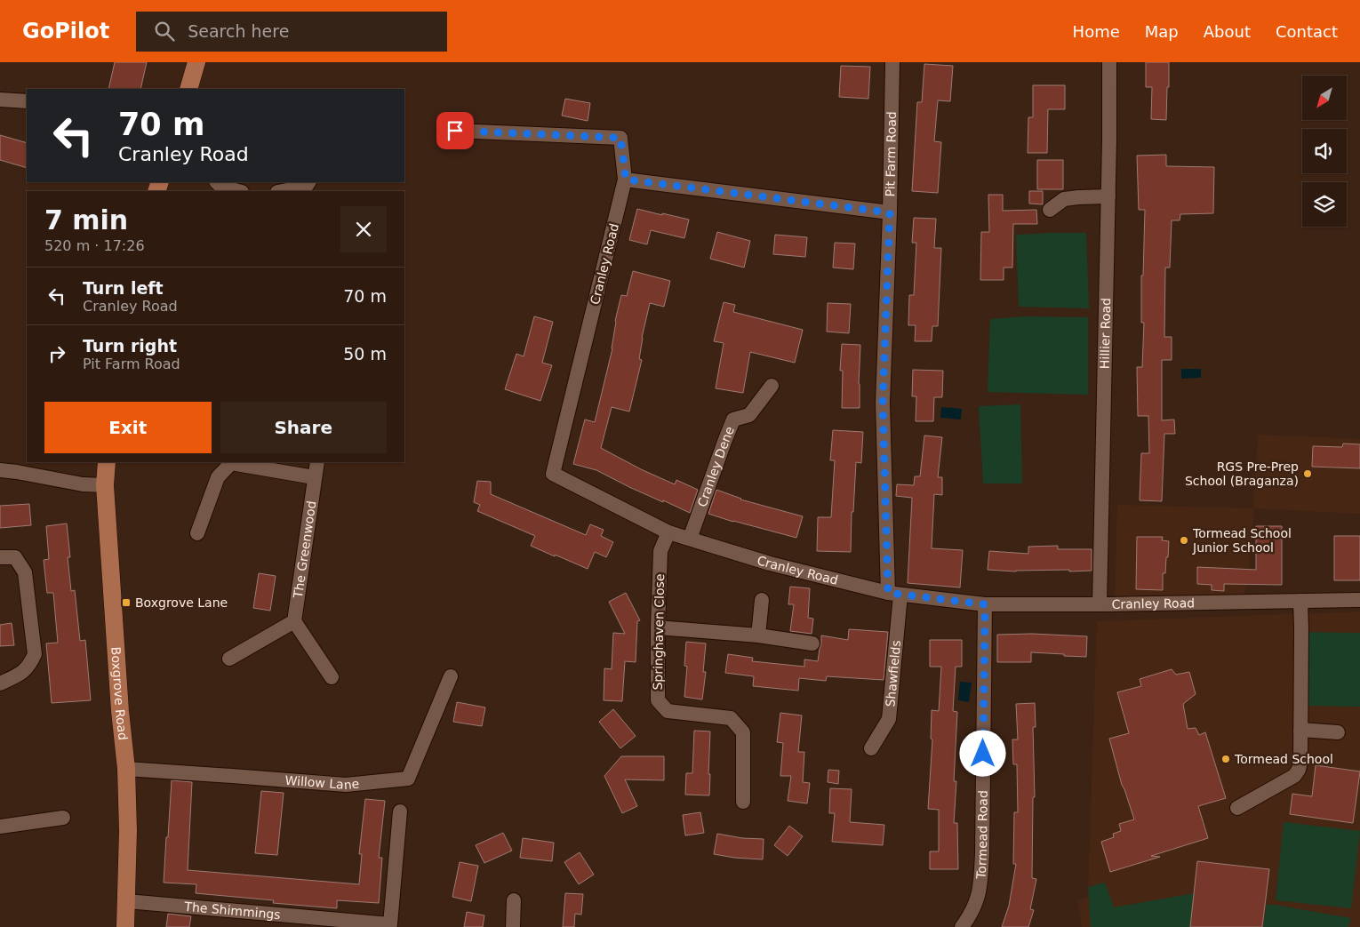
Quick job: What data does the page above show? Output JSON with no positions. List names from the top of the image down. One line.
{"streets":{"main road":["Boxgrove Road"],"street":["Pit Farm Road","Cranley Road","Hillier Road","Cranley Dene","The Greenwood","Springhaven Close","Shawfields","Willow Lane","Tormead Road","The Shimmings"]},"crossings":[["Pit Farm Road","Cranley Road"],["Pit Farm Road","Shawfields"],["Cranley Road","Hillier Road"],["Cranley Road","Cranley Dene"],["Cranley Road","Springhaven Close"],["Cranley Road","Shawfields"],["Cranley Road","Tormead Road"],["Boxgrove Road","Willow Lane"],["Boxgrove Road","The Shimmings"]],"places":{"other":["RGS Pre-Prep School (Braganza)","Tormead School Junior School","Tormead School"],"transit":["Boxgrove Lane"]},"north":"bottom left","page":{"header":"GoPilot","search":"Search here","nav":["Home","Map","About","Contact"],"turn":["70 m","Cranley Road"],"heading":["7 min","520 m · 17:26"],"list":[{"name":"Turn left","note":"Cranley Road","value":"70 m"},{"name":"Turn right","note":"Pit Farm Road","value":"50 m"}],"buttons":["Exit","Share"]}}
